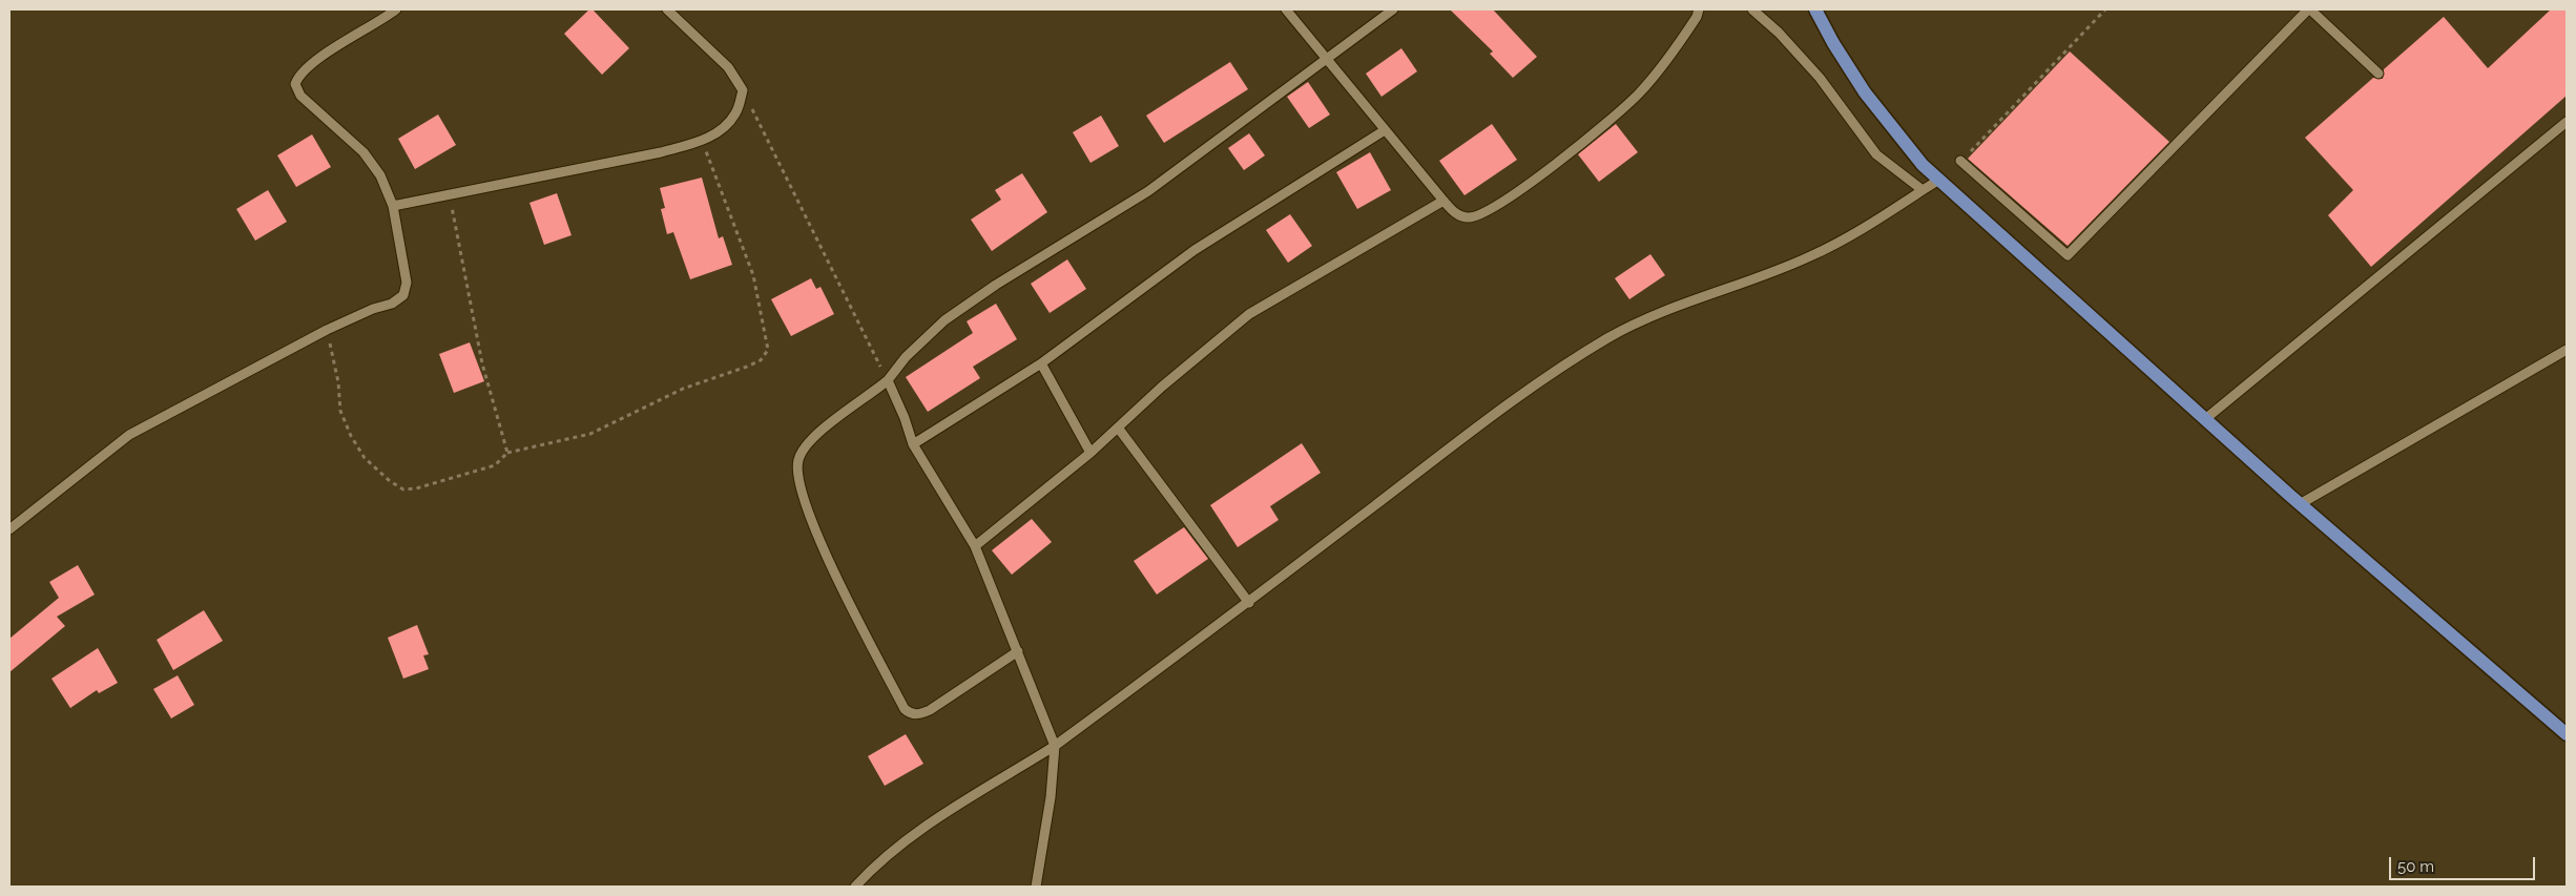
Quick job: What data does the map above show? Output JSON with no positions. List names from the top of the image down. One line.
{"scale_bar":"50 m"}
